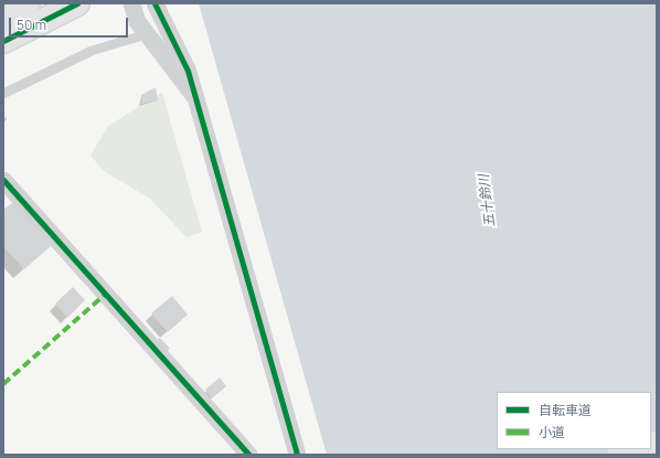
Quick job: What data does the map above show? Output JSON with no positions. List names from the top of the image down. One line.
{"water":["五十鈴川"],"legend":["自転車道","小道"],"scale_bar":"50 m"}
